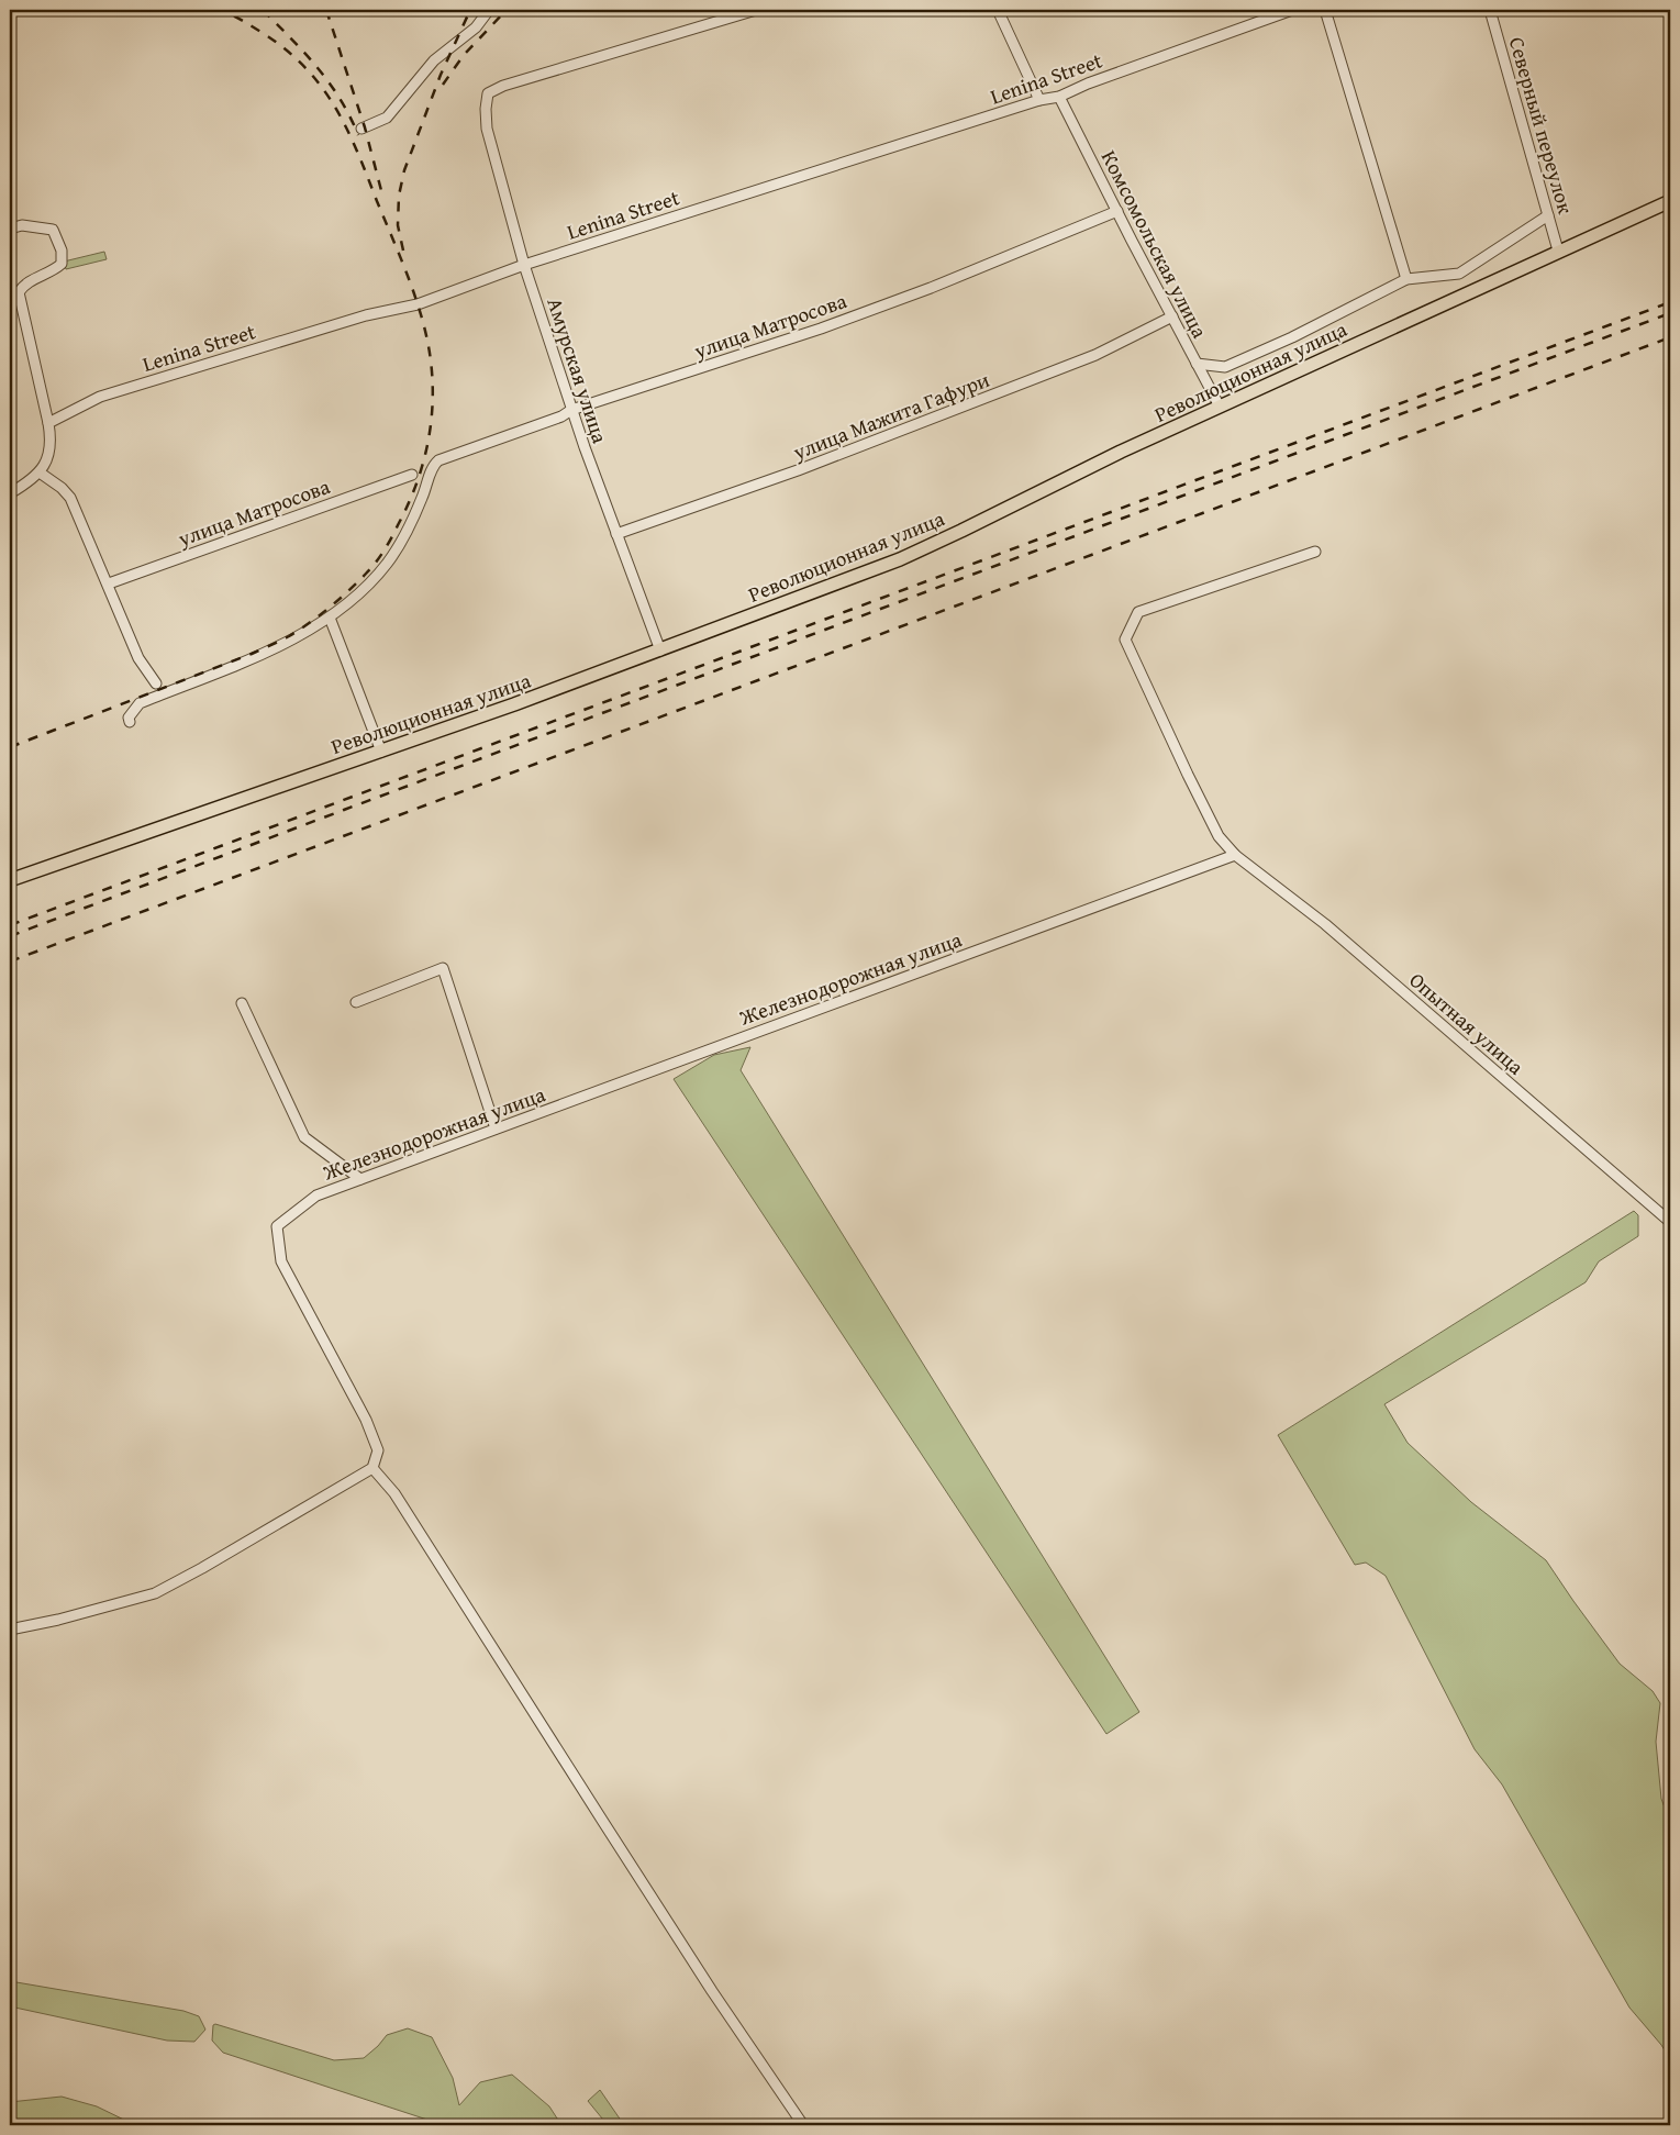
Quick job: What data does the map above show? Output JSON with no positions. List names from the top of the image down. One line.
{"streets":{"main road":["Революционная улица"],"street":["Lenina Street","Северный переулок","Комсомольская улица","улица Матросова","Амурская улица","улица Мажита Гафури","Железнодорожная улица","Опытная улица"]},"crossings":[["Lenina Street","Комсомольская улица"],["Lenina Street","Амурская улица"],["Северный переулок","Революционная улица"],["Комсомольская улица","улица Матросова"],["Комсомольская улица","Революционная улица"],["Комсомольская улица","улица Мажита Гафури"],["улица Матросова","Амурская улица"],["Амурская улица","Революционная улица"],["Амурская улица","улица Мажита Гафури"],["Железнодорожная улица","Опытная улица"]]}
